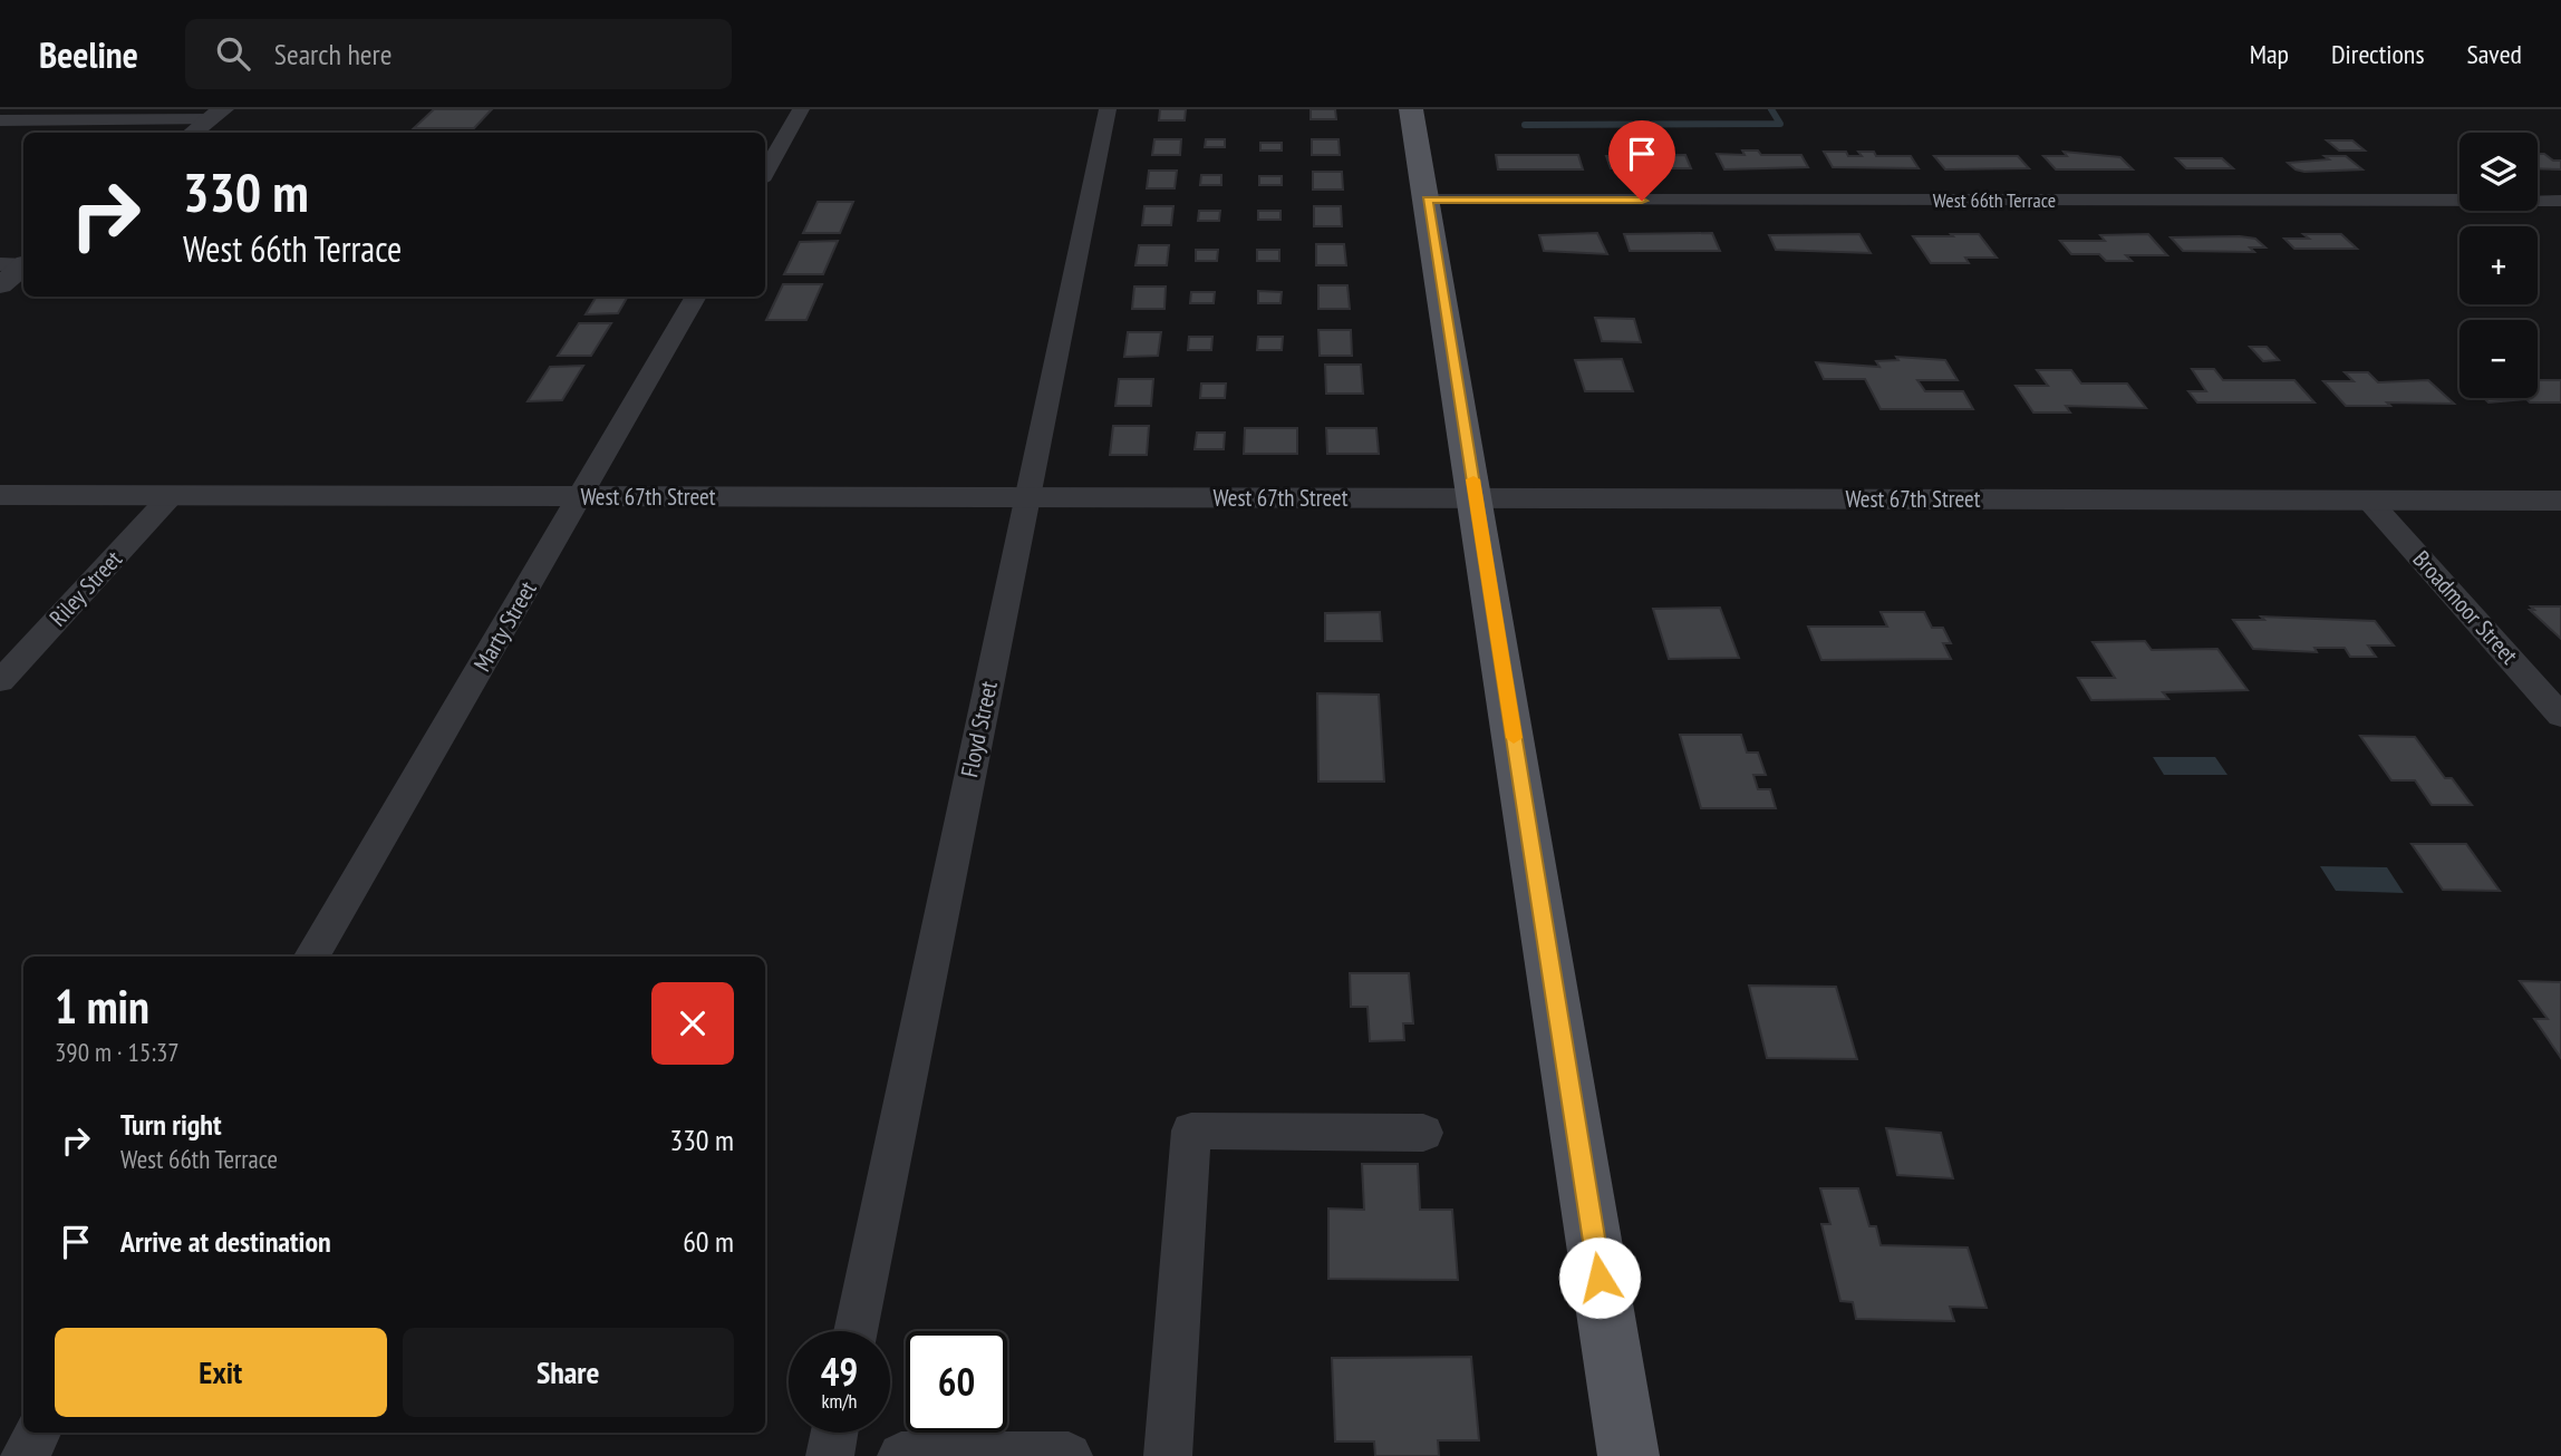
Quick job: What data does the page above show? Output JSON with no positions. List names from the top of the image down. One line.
{"streets":{"street":["West 66th Terrace","West 67th Street","Riley Street","Broadmoor Street","Marty Street","Floyd Street"]},"crossings":[["West 67th Street","Riley Street"],["West 67th Street","Broadmoor Street"],["West 67th Street","Marty Street"],["West 67th Street","Floyd Street"]],"page":{"header":"Beeline","search":"Search here","nav":["Map","Directions","Saved"],"map_buttons":["+","−"],"turn":["330 m","West 66th Terrace"],"heading":["1 min","390 m · 15:37"],"list":[{"name":"Turn right","note":"West 66th Terrace","value":"330 m"},{"name":"Arrive at destination","value":"60 m"}],"buttons":["Exit","Share"],"speed":"49 km/h","limit":"60"}}
